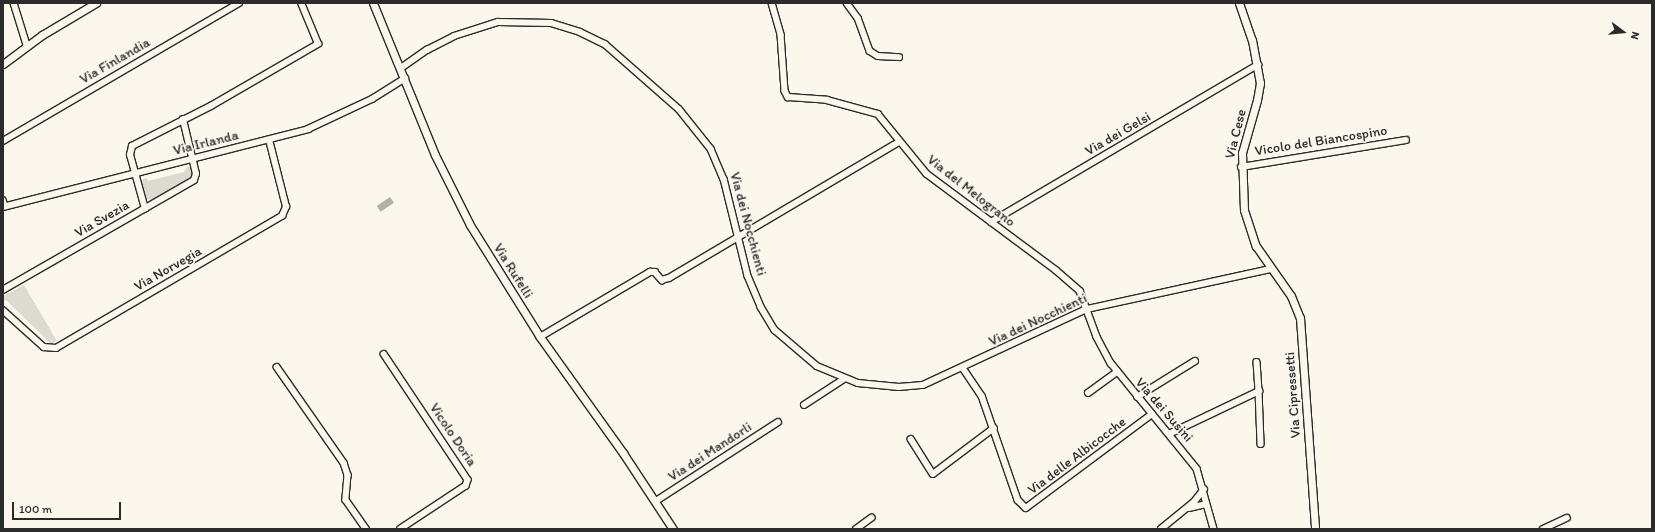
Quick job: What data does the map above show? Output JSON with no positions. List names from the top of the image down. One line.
{"streets":{"street":["Via Finlandia","Via dei Gelsi","Via Cese","Vicolo del Biancospino","Via Irlanda","Via del Melograno","Via Svezia","Via dei Nocchienti","Via Norvegia","Via Rufelli","Via Cipressetti","Via dei Susini","Vicolo Doria","Via dei Mandorli","Via delle Albicocche"]},"crossings":[["Via dei Gelsi","Via Cese"],["Via dei Gelsi","Via del Melograno"],["Via Cese","Vicolo del Biancospino"],["Via Cese","Via dei Nocchienti"],["Via Cese","Via Cipressetti"],["Via Irlanda","Via Svezia"],["Via Irlanda","Via Norvegia"],["Via Irlanda","Via Rufelli"],["Via del Melograno","Via dei Nocchienti"],["Via del Melograno","Via dei Susini"],["Via dei Nocchienti","Via Rufelli"],["Via dei Nocchienti","Via Cipressetti"],["Via dei Nocchienti","Via dei Susini"],["Via dei Nocchienti","Via delle Albicocche"],["Via Rufelli","Via dei Mandorli"],["Via dei Susini","Via delle Albicocche"]],"scale_bar":"100 m","north":"right"}
